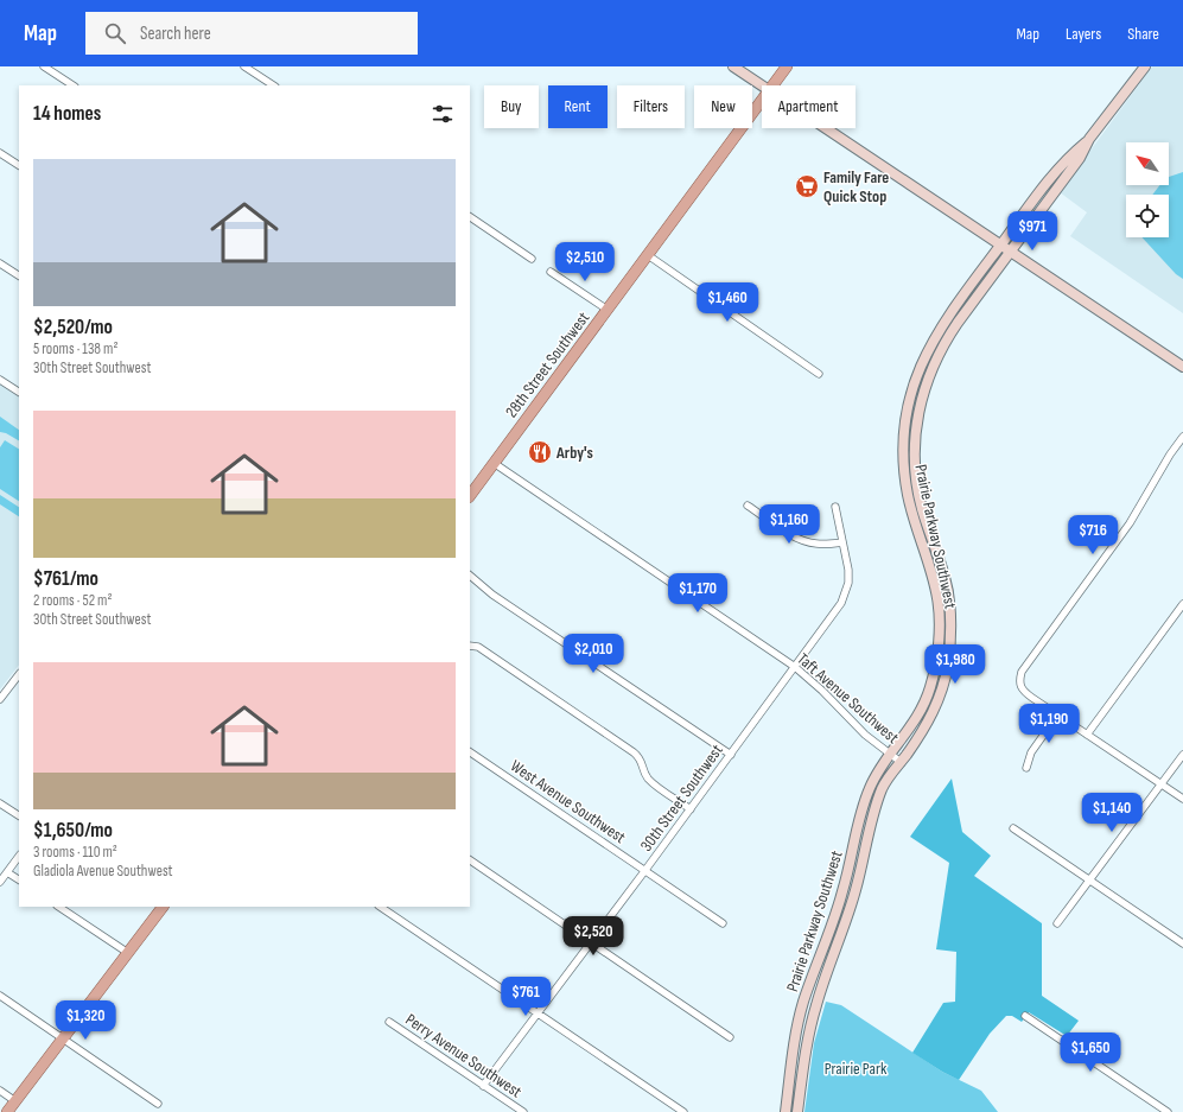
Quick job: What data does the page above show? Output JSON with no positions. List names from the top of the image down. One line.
{"streets":{"main road":["28th Street Southwest"],"street":["Prairie Parkway Southwest","Taft Avenue Southwest","30th Street Southwest","West Avenue Southwest","Perry Avenue Southwest"]},"crossings":[["28th Street Southwest","Taft Avenue Southwest"],["Prairie Parkway Southwest","Taft Avenue Southwest"],["Taft Avenue Southwest","30th Street Southwest"],["30th Street Southwest","West Avenue Southwest"],["30th Street Southwest","Perry Avenue Southwest"]],"parks":["Prairie Park"],"places":{"supermarket":["Family Fare Quick Stop"],"restaurant":["Arby's"]},"north":"top left","page":{"header":"Map","search":"Search here","nav":["Map","Layers","Share"],"chip":["Buy","Rent","Filters","New","Apartment"],"heading":"14 homes","list":[{"name":"$2,520/mo","note":"5 rooms · 138 m² · 30th Street Southwest"},{"name":"$761/mo","note":"2 rooms · 52 m² · 30th Street Southwest"},{"name":"$1,650/mo","note":"3 rooms · 110 m² · Gladiola Avenue Southwest"}],"price":["$971","$2,510","$1,460","$1,160","$716","$1,170","$2,010","$1,980","$1,190","$1,140","$2,520","$761","$1,320","$1,650"]}}
